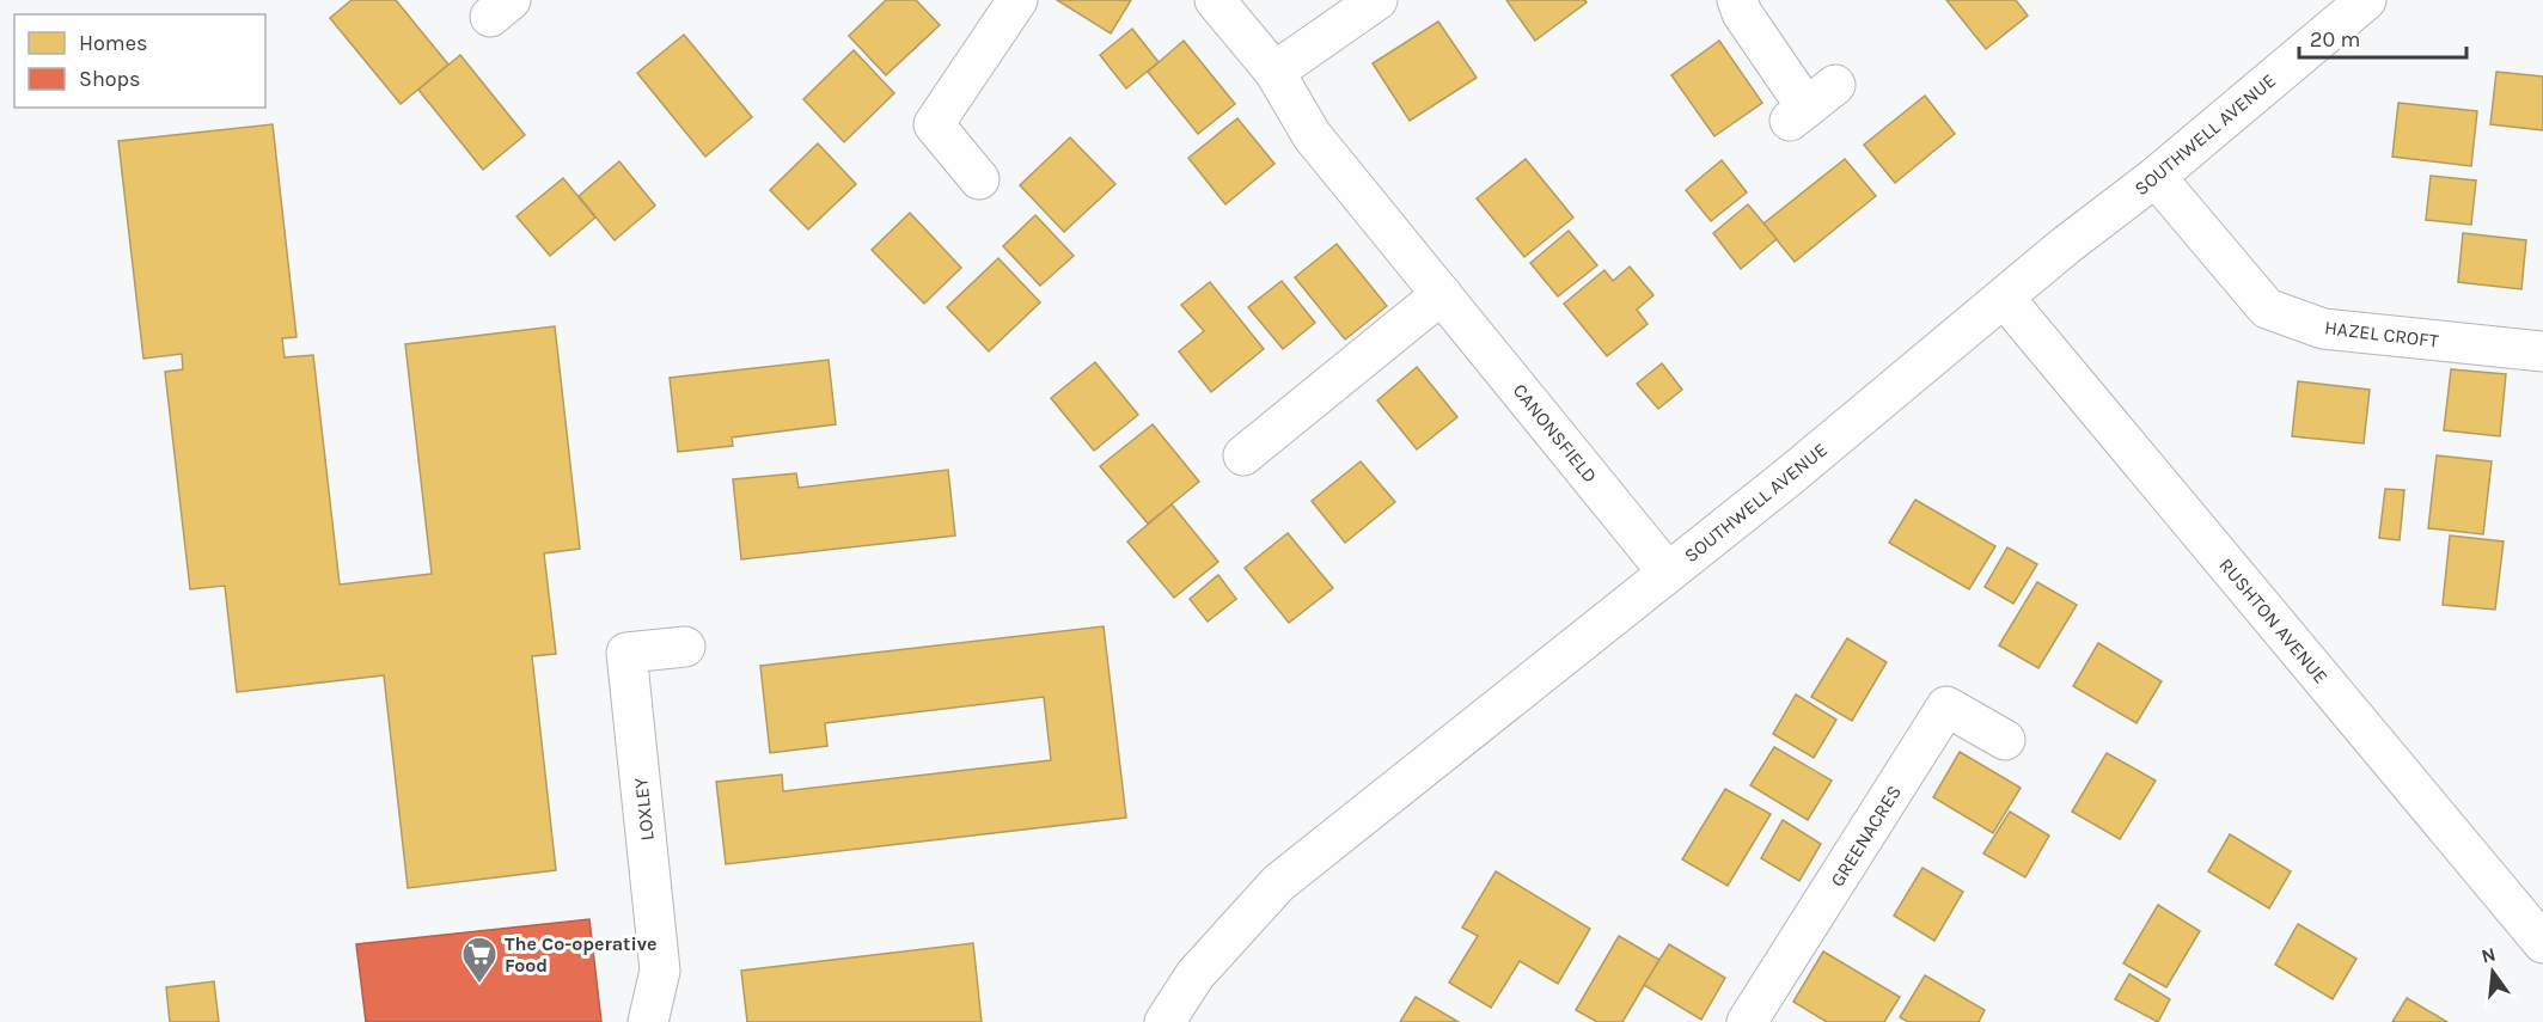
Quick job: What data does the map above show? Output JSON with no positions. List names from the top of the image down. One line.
{"streets":{"street":["SOUTHWELL AVENUE","HAZEL CROFT","CANONSFIELD","RUSHTON AVENUE","LOXLEY","GREENACRES"]},"crossings":[["SOUTHWELL AVENUE","HAZEL CROFT"],["SOUTHWELL AVENUE","CANONSFIELD"],["SOUTHWELL AVENUE","RUSHTON AVENUE"]],"places":{"supermarket":["The Co-operative Food"]},"legend":["Homes","Shops"],"scale_bar":"20 m","north":"top"}
